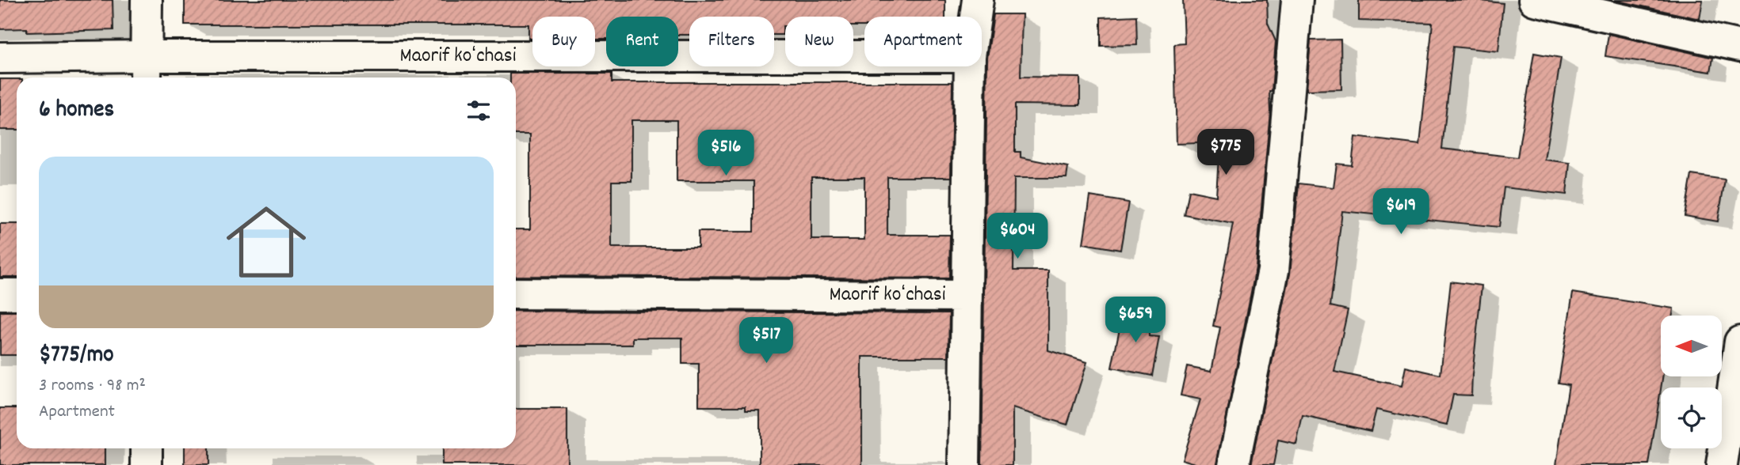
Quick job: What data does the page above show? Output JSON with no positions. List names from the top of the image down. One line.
{"streets":{"street":["Maorif koʻchasi"]},"north":"left","page":{"chip":["Buy","Rent","Filters","New","Apartment"],"heading":"6 homes","price":["$775","$516","$619","$604","$659","$517"],"list":[{"name":"$775/mo","note":"3 rooms · 98 m² · Apartment"}]}}
